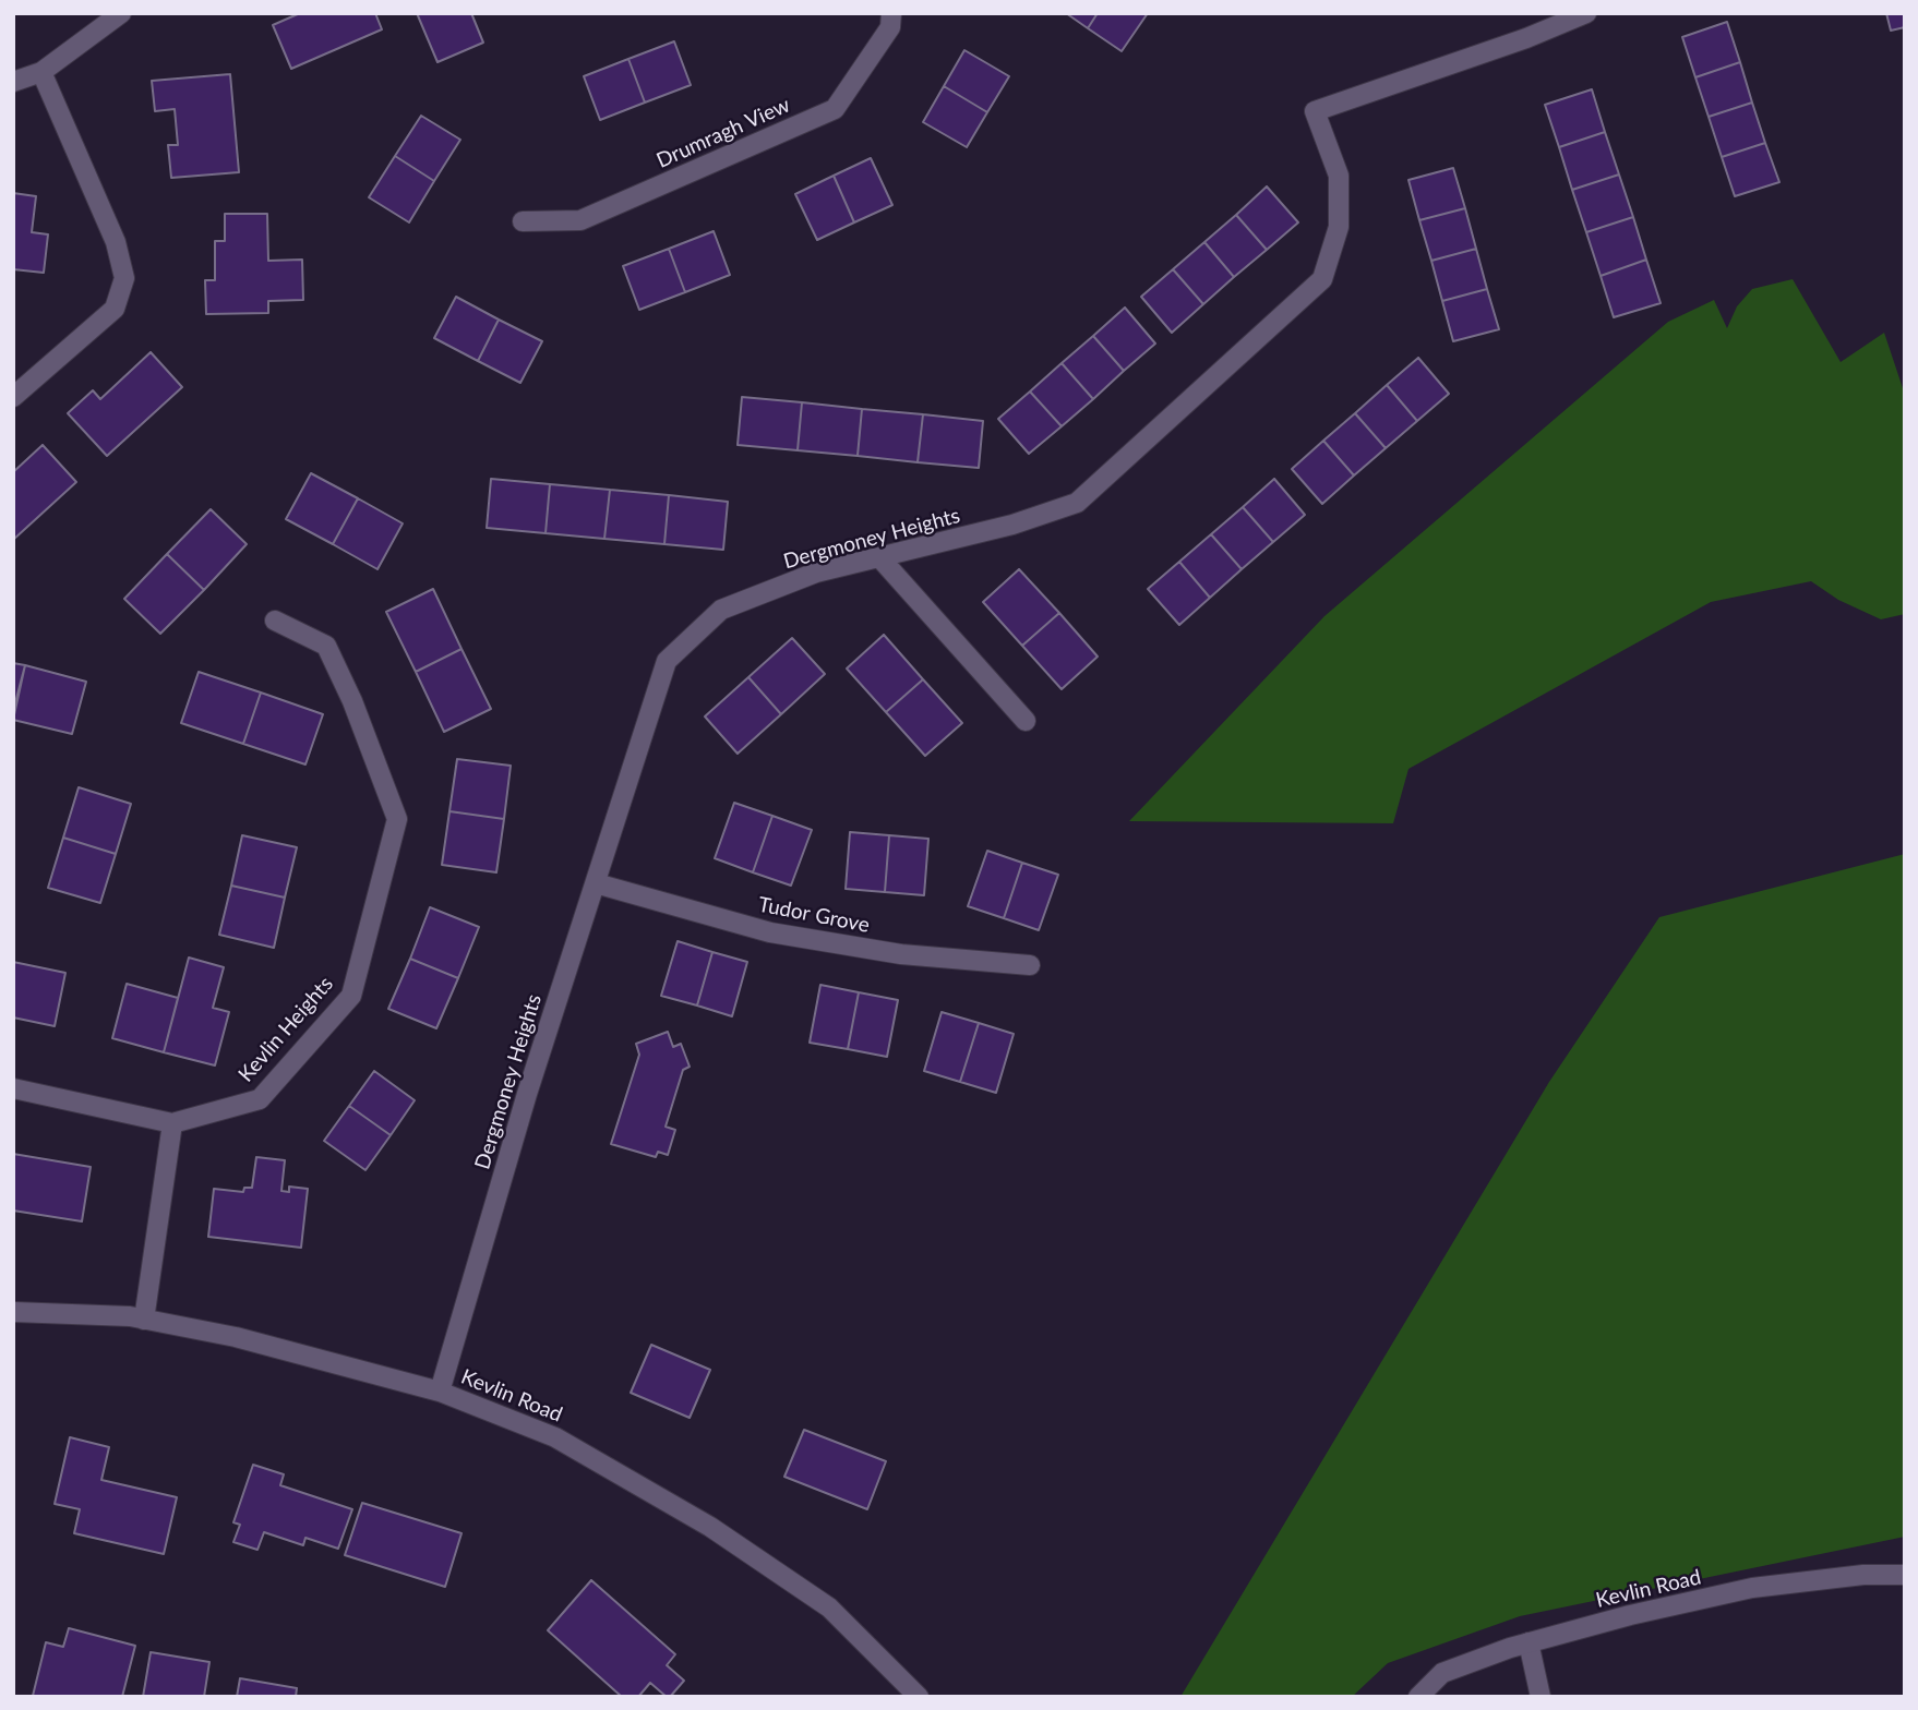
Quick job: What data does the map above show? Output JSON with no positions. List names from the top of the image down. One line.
{"streets":{"street":["Drumragh View","Dergmoney Heights","Tudor Grove","Kevlin Heights","Kevlin Road"]},"crossings":[["Dergmoney Heights","Tudor Grove"],["Dergmoney Heights","Kevlin Road"]]}
